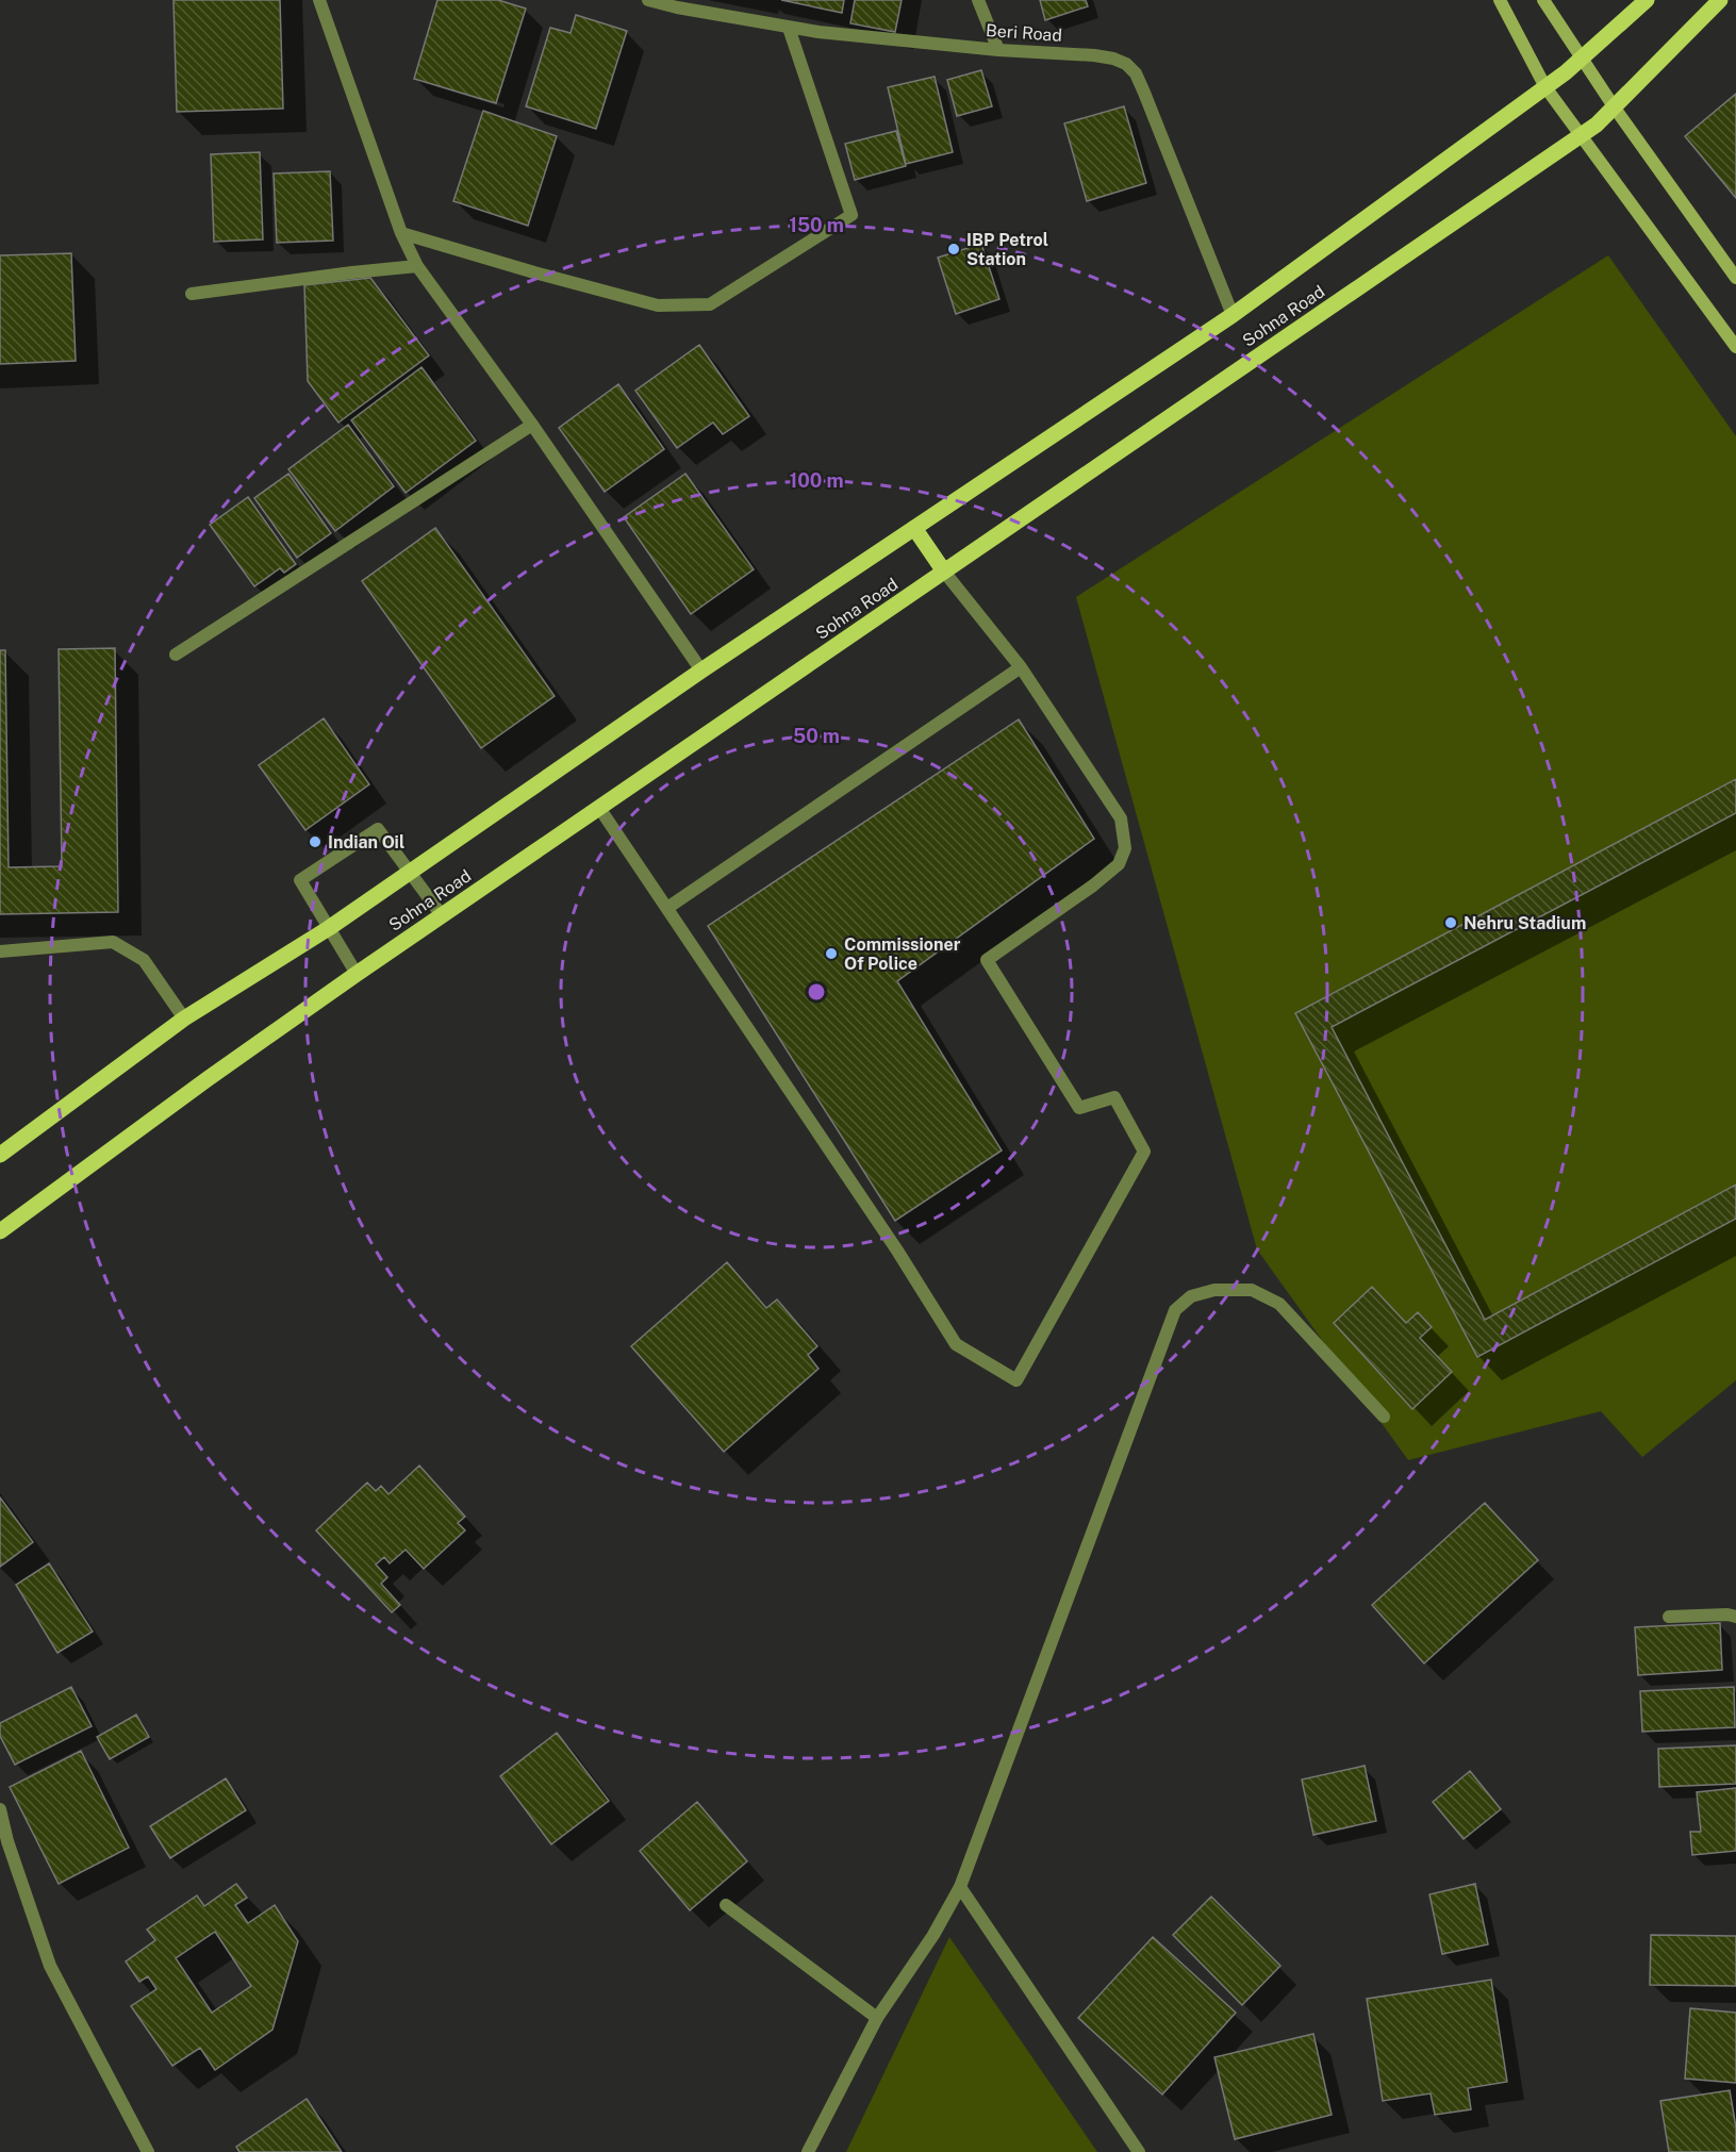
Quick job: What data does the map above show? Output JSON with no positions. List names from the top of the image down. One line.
{"streets":{"main road":["Sohna Road"],"street":["Beri Road"]},"crossings":[["Beri Road","Sohna Road"]],"places":["IBP Petrol Station","Indian Oil","Nehru Stadium","Commissioner Of Police"],"rings":["150 m","100 m","50 m"]}
